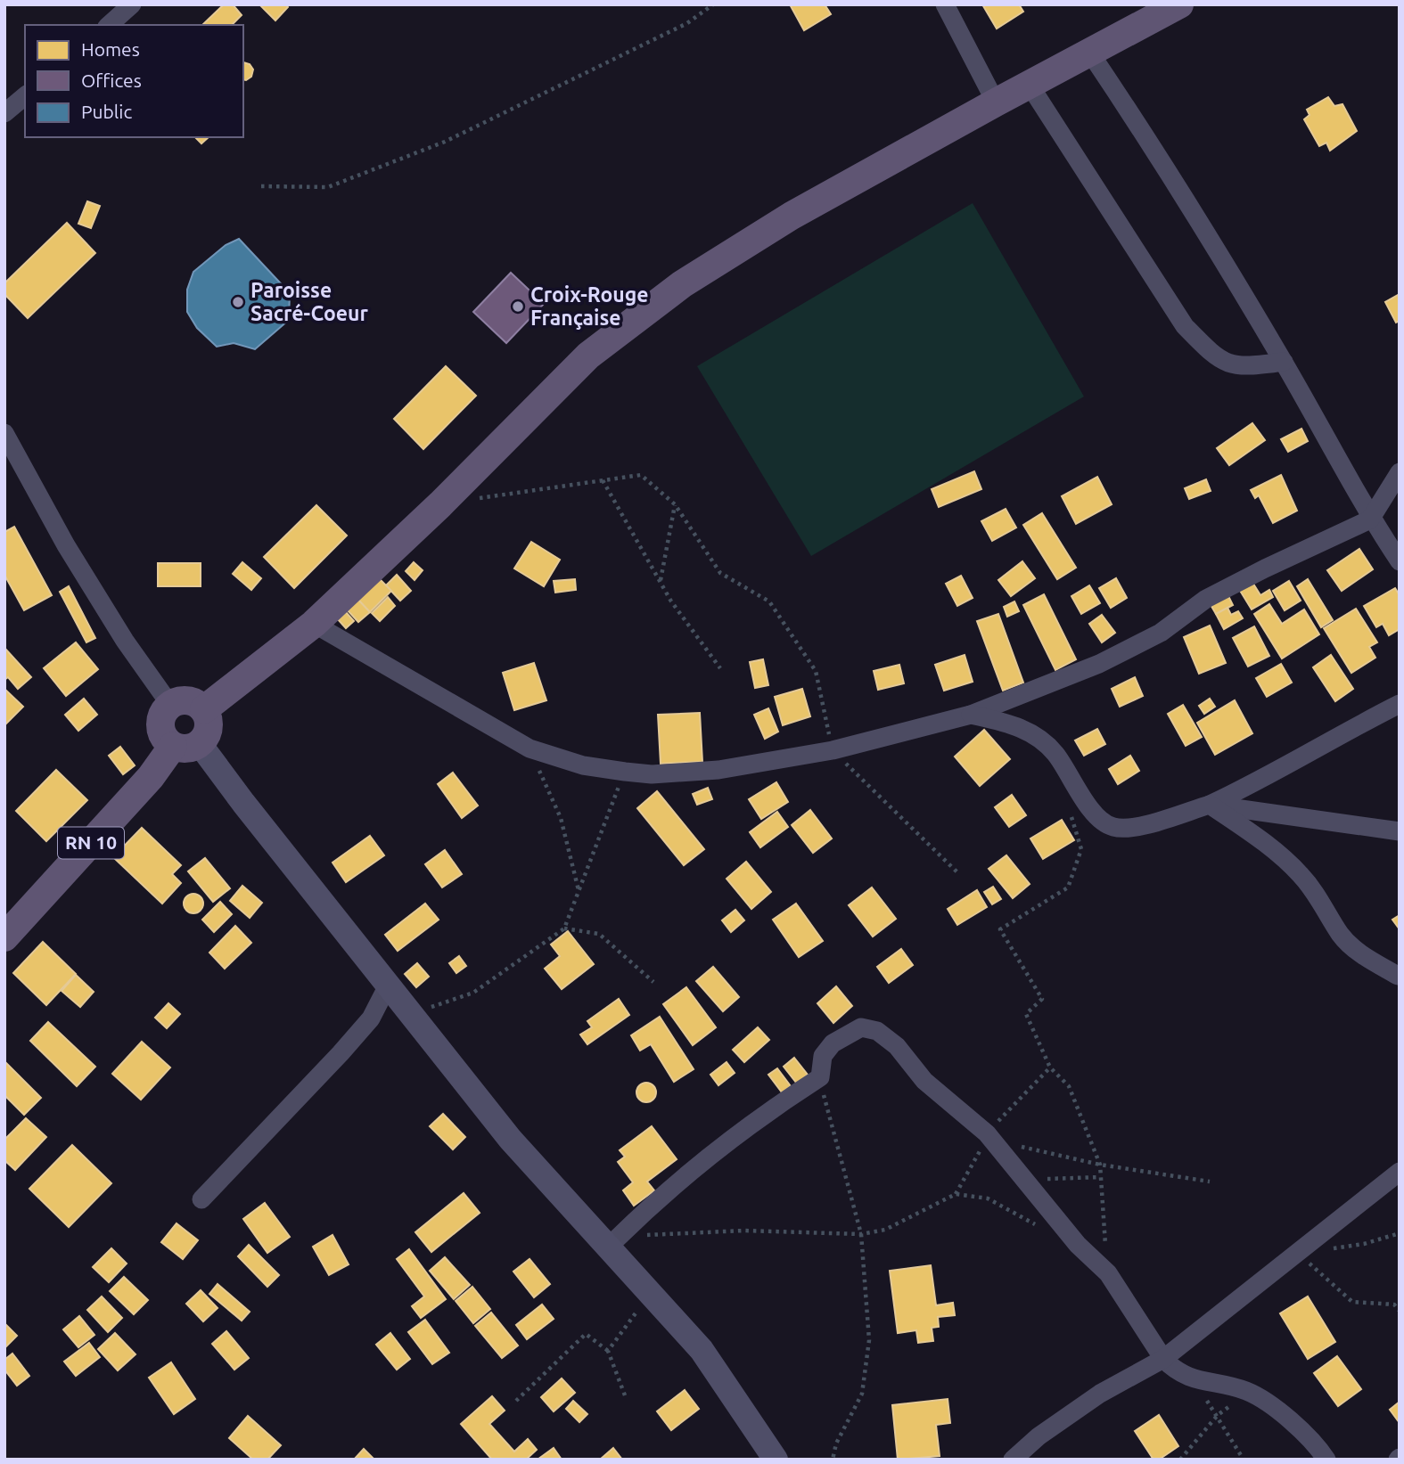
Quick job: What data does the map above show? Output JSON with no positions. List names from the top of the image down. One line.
{"streets":{"main road":["RN 10"]},"places":["Paroisse Sacré-Coeur","Croix-Rouge Française"],"legend":["Homes","Offices","Public"]}
